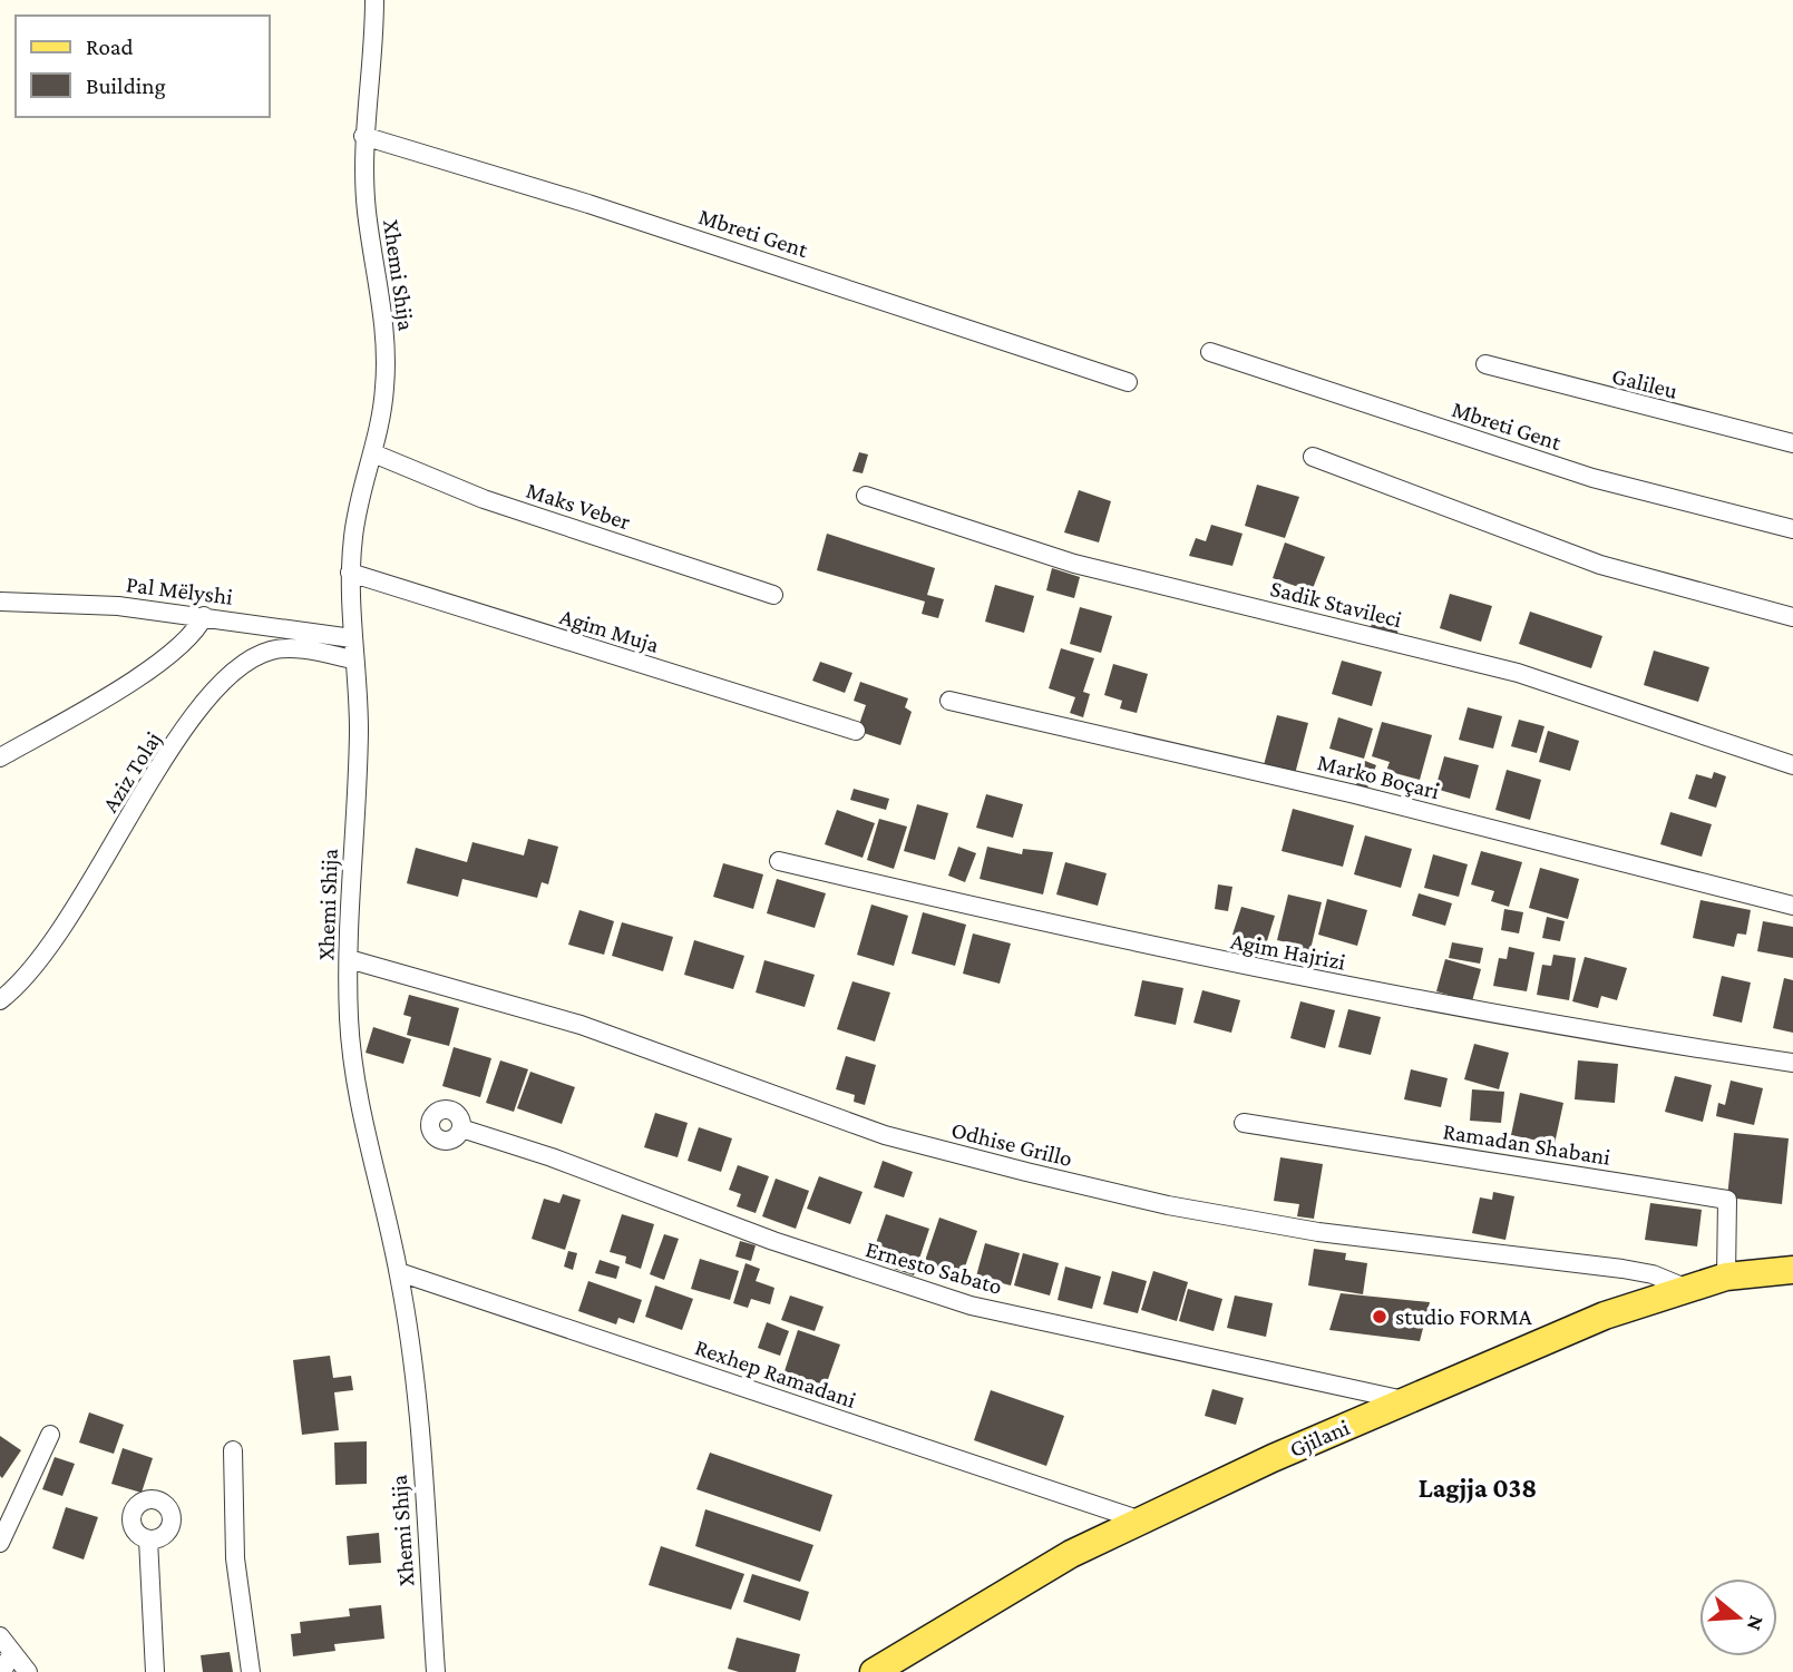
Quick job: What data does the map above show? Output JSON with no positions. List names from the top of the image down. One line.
{"streets":{"main road":["Gjilani"],"street":["Mbreti Gent","Xhemi Shija","Galileu","Maks Veber","Pal Mëlyshi","Sadik Stavileci","Agim Muja","Aziz Tolaj","Marko Boçari","Agim Hajrizi","Odhise Grillo","Ramadan Shabani","Ernesto Sabato","Rexhep Ramadani"]},"crossings":[["Mbreti Gent","Xhemi Shija"],["Xhemi Shija","Maks Veber"],["Xhemi Shija","Pal Mëlyshi"],["Xhemi Shija","Agim Muja"],["Xhemi Shija","Aziz Tolaj"],["Xhemi Shija","Odhise Grillo"],["Xhemi Shija","Rexhep Ramadani"],["Odhise Grillo","Gjilani"],["Ramadan Shabani","Gjilani"],["Ernesto Sabato","Gjilani"],["Rexhep Ramadani","Gjilani"]],"districts":["Lagjja 038"],"places":["studio FORMA"],"legend":["Road","Building"],"north":"right"}
